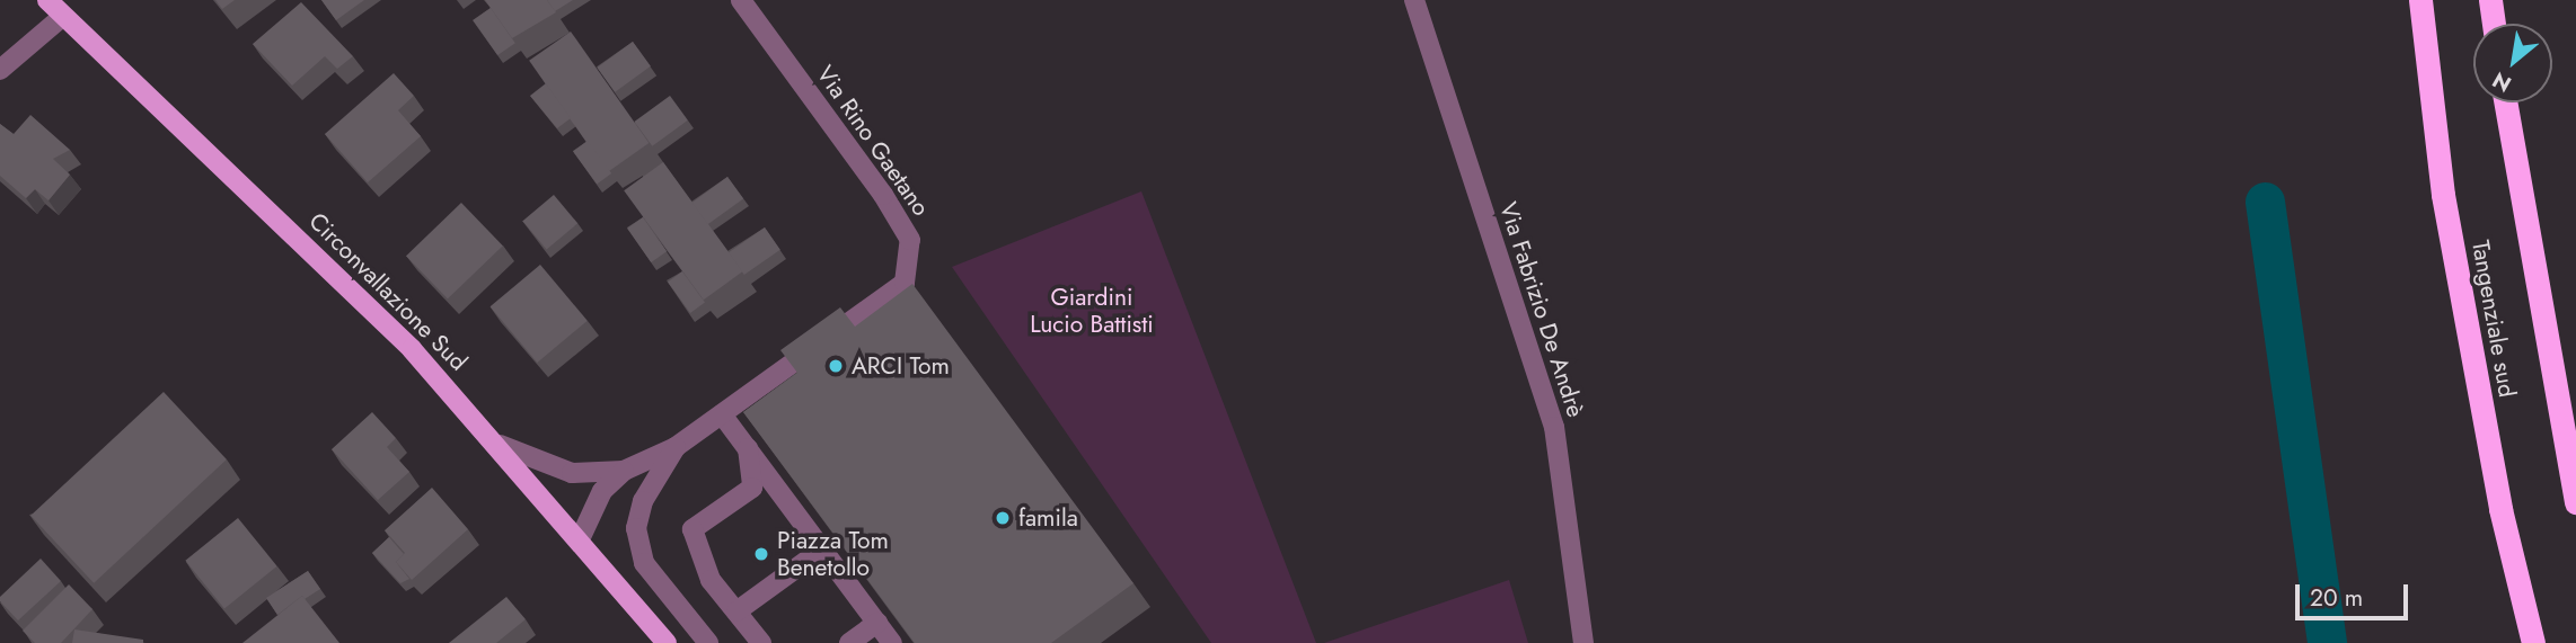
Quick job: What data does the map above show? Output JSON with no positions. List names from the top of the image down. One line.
{"streets":{"highway":["Tangenziale sud"],"main road":["Circonvallazione Sud"],"street":["Via Rino Gaetano","Via Fabrizio De Andrè"]},"crossings":[["Via Rino Gaetano","Circonvallazione Sud"]],"parks":["Giardini Lucio Battisti"],"places":["ARCI Tom","famila","Piazza Tom Benetollo"],"scale_bar":"20 m","north":"bottom left"}
